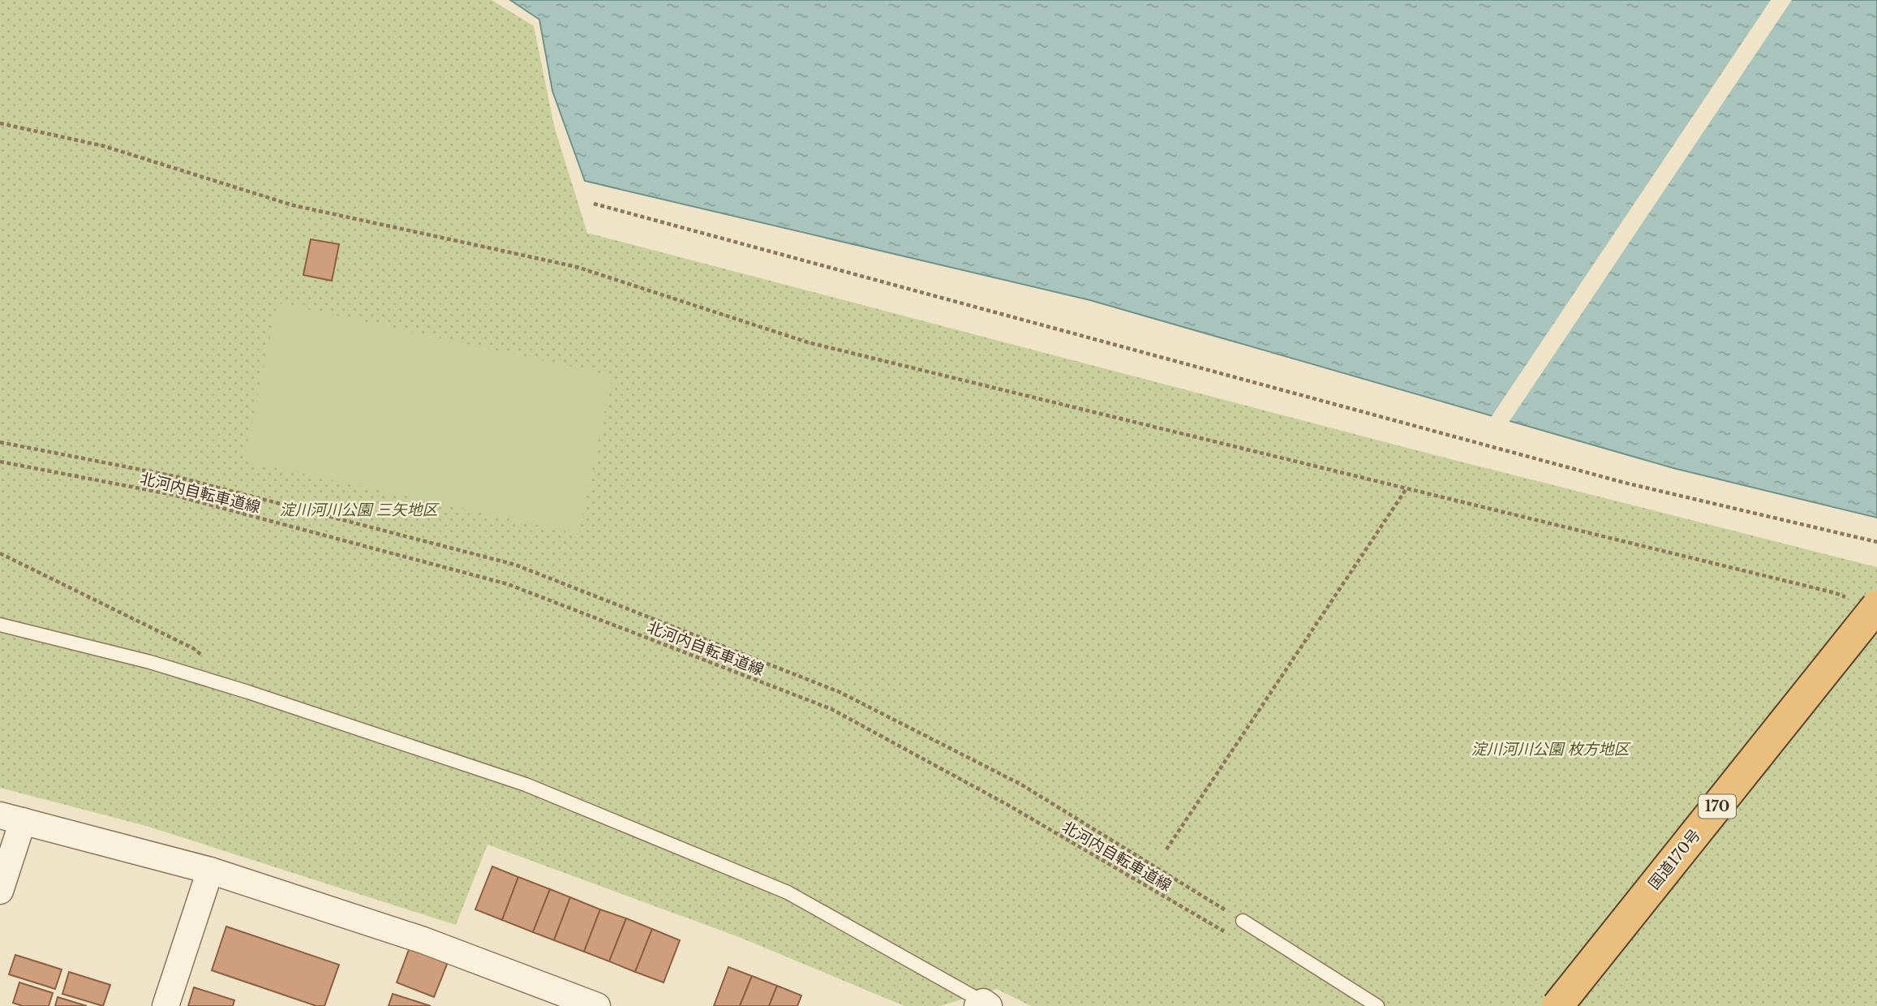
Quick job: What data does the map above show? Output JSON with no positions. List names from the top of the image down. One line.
{"streets":{"highway":["170","国道170号"],"path":["北河内自転車道線"]},"parks":["淀川河川公園 三矢地区","淀川河川公園 枚方地区"]}
